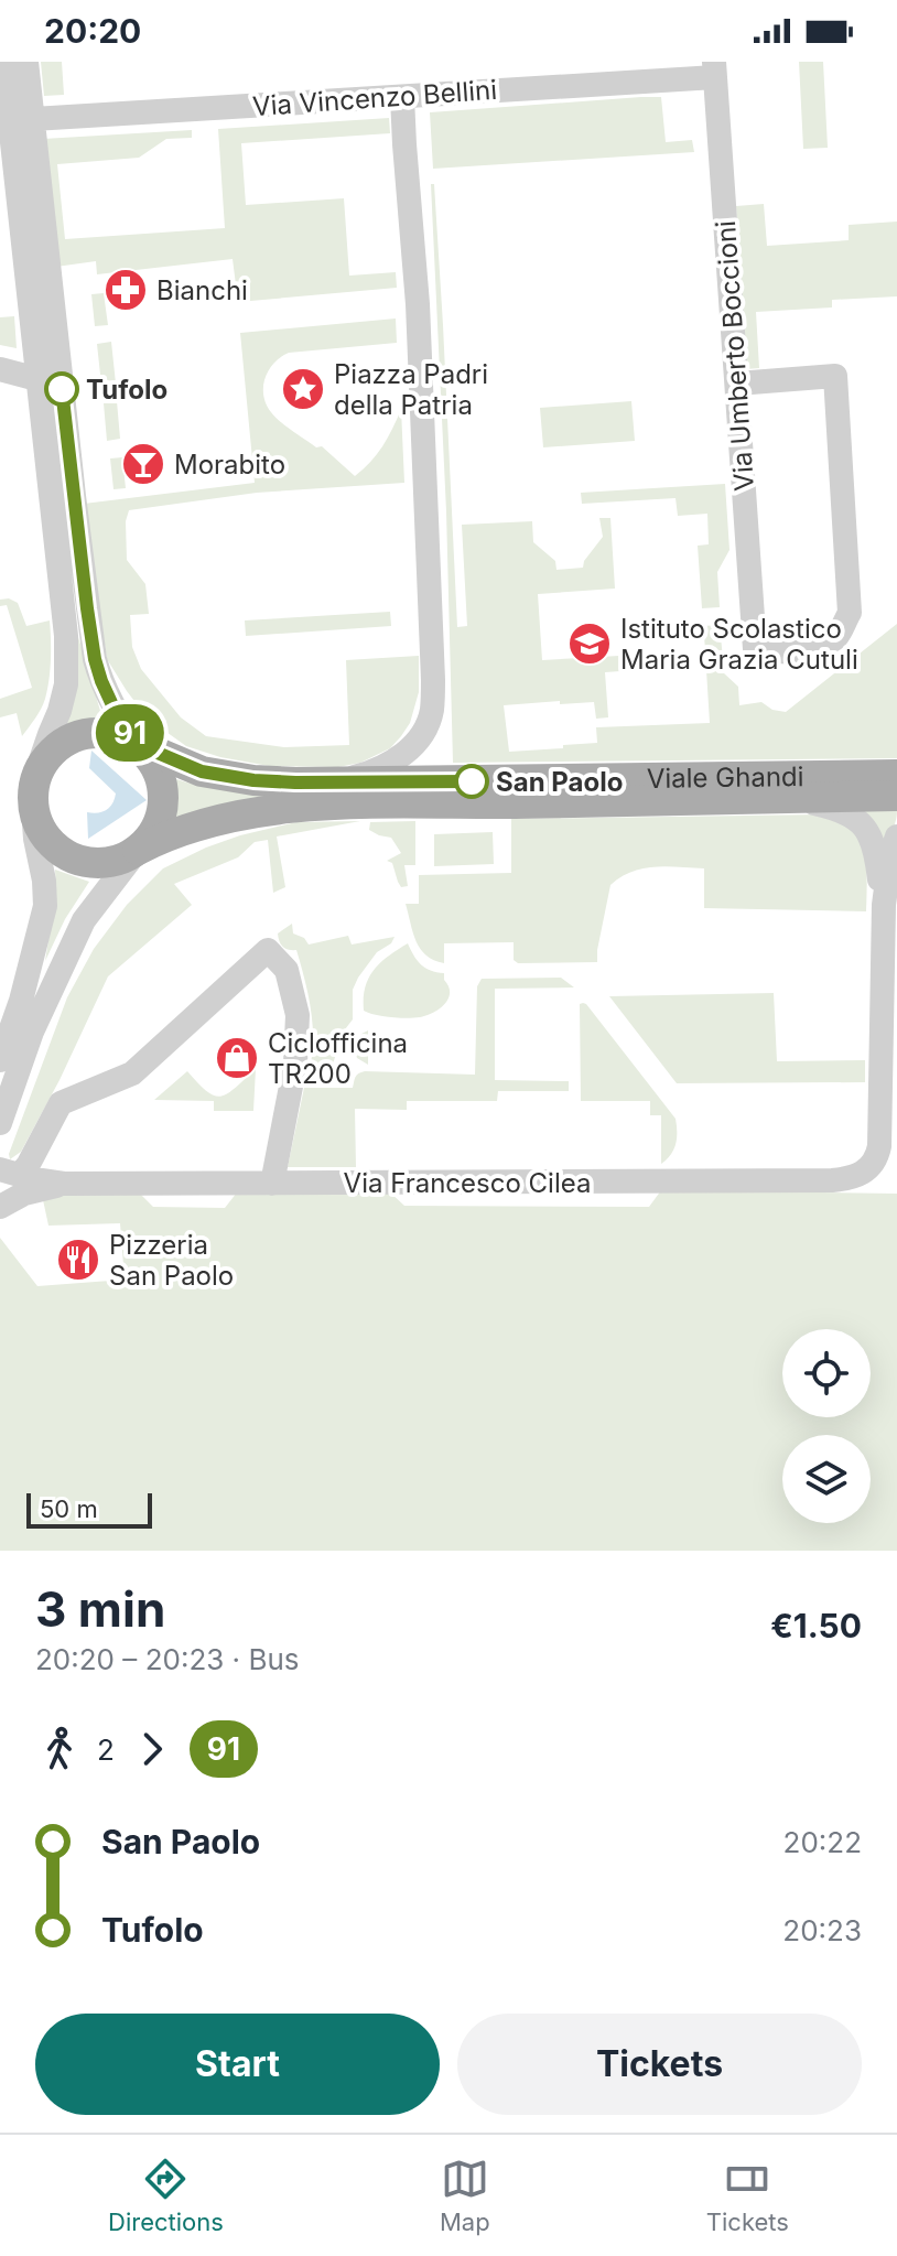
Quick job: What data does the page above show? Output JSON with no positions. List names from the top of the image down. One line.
{"streets":{"main road":["Viale Ghandi"],"street":["Via Vincenzo Bellini","Via Umberto Boccioni","Via Francesco Cilea"]},"crossings":[["Via Vincenzo Bellini","Via Umberto Boccioni"]],"places":{"pharmacy":["Bianchi"],"other":["Tufolo","San Paolo"],"place":["Piazza Padri della Patria"],"bar":["Morabito"],"school or university":["Istituto Scolastico Maria Grazia Cutuli"],"shop":["Ciclofficina TR200"],"restaurant":["Pizzeria San Paolo"]},"lines":["bus line 91"],"scale_bar":"50 m","page":{"status":"20:20","on_map":"91","scale":"50 m","heading":["3 min","20:20 – 20:23 · Bus","€1.50"],"legs":["2","91"],"list":[{"name":"San Paolo","value":"20:22"},{"name":"Tufolo","value":"20:23"}],"buttons":["Start","Tickets"],"tabs":["Directions","Map","Tickets"]}}
